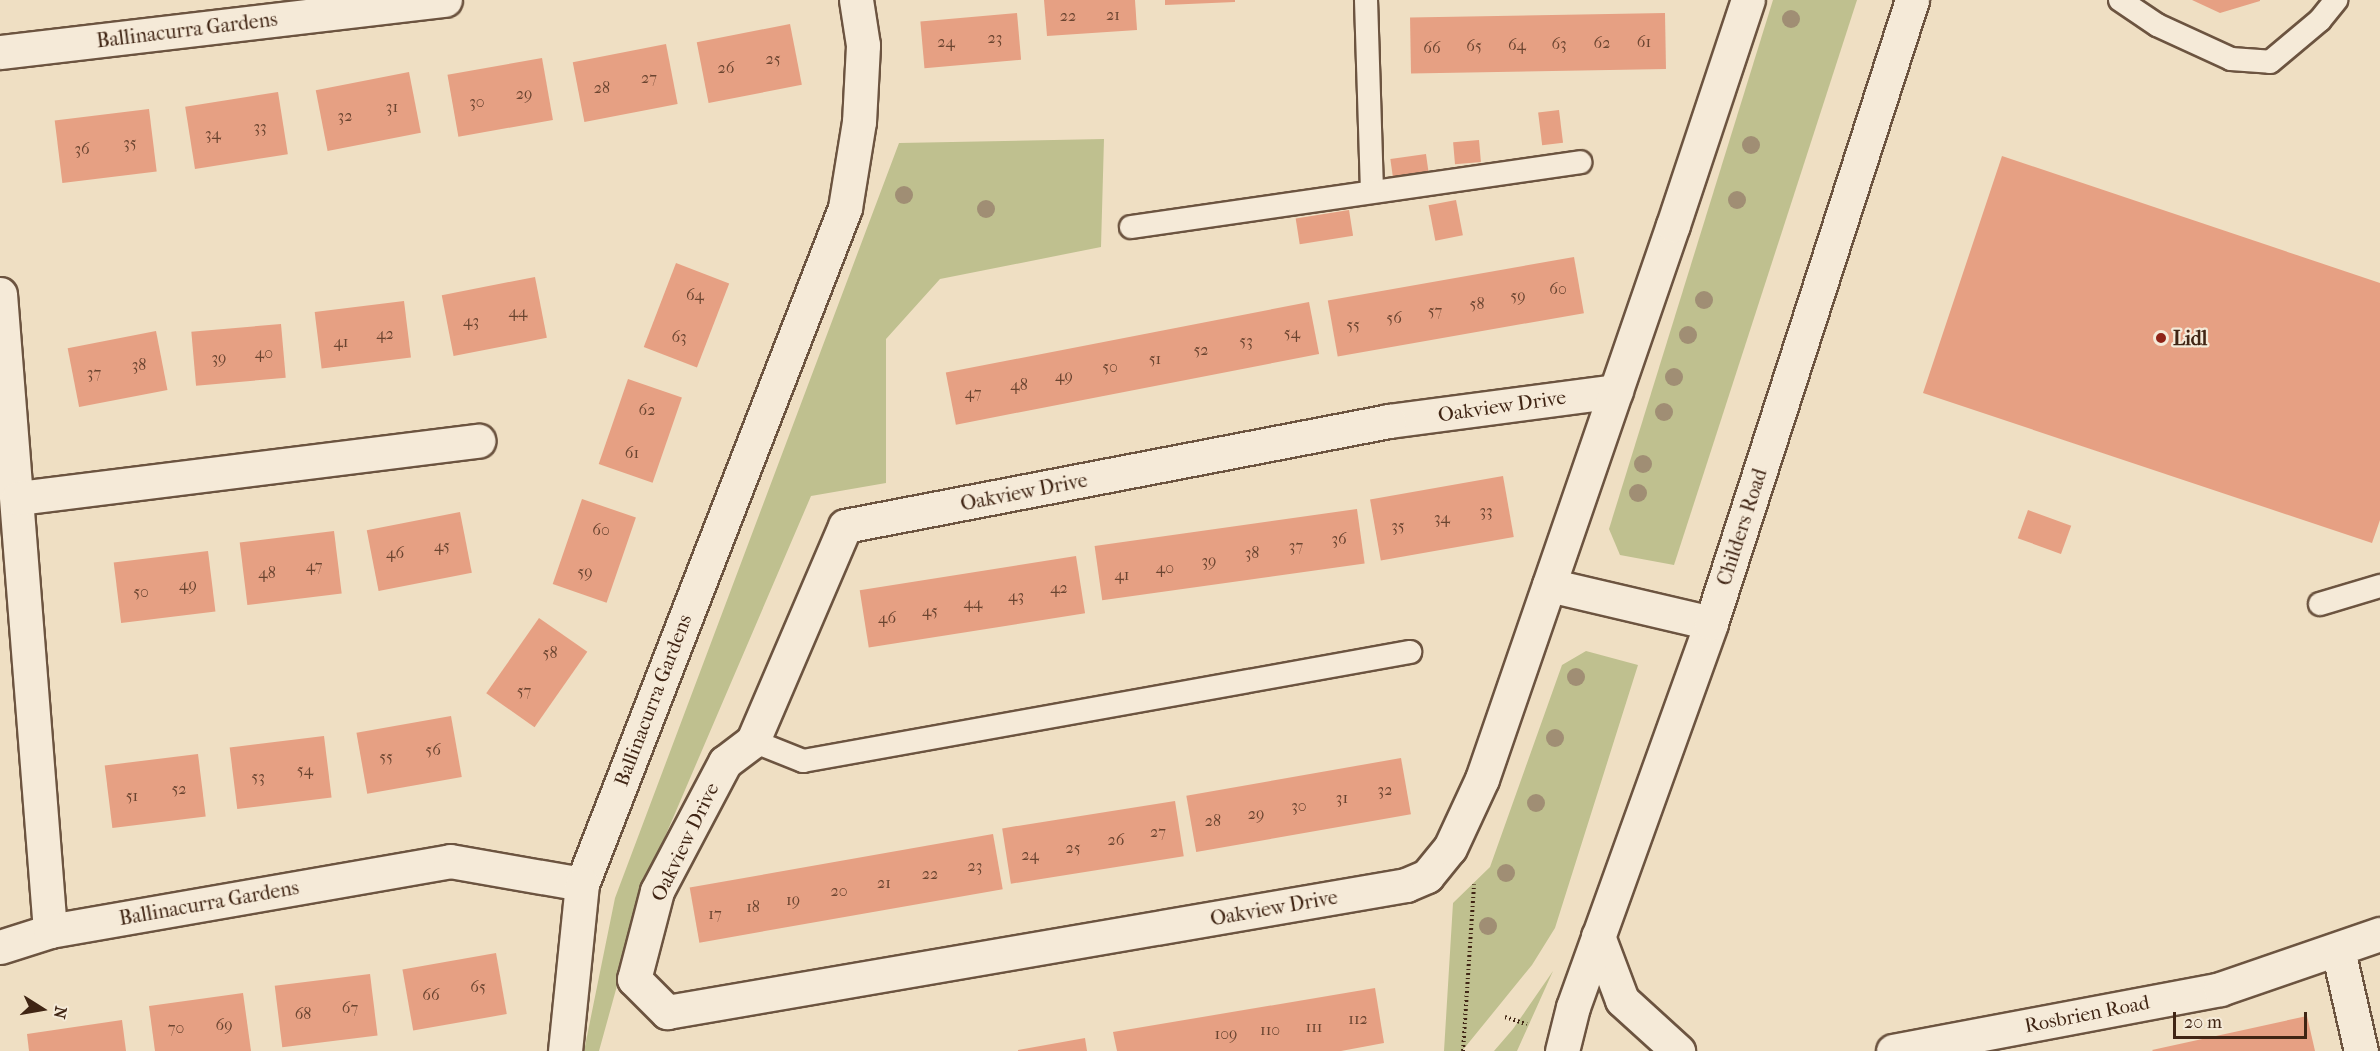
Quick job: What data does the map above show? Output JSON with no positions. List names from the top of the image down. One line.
{"streets":{"street":["Ballinacurra Gardens","Oakview Drive","Childers Road","Rosbrien Road"]},"places":["Lidl"],"house_numbers":["21","22","23","24","61","62","63","64","65","66","25","26","27","28","29","30","31","32","33","34","35","36","60","64","59","58","57","44","56","43","55","54","42","63","53","41","52","40","39","51","38","50","37","49","48","47","62","61","33","34","35","60","36","45","37","46","38","39","47","40","59","48","41","49","42","50","43","44","45","46","58","57","56","55","54","53","52","32","51","31","30","29","28","27","26","25","24","23","22","21","20","19","18","17","65","66","67","68","112","69","111","70","110","109"],"scale_bar":"20 m","north":"right"}
